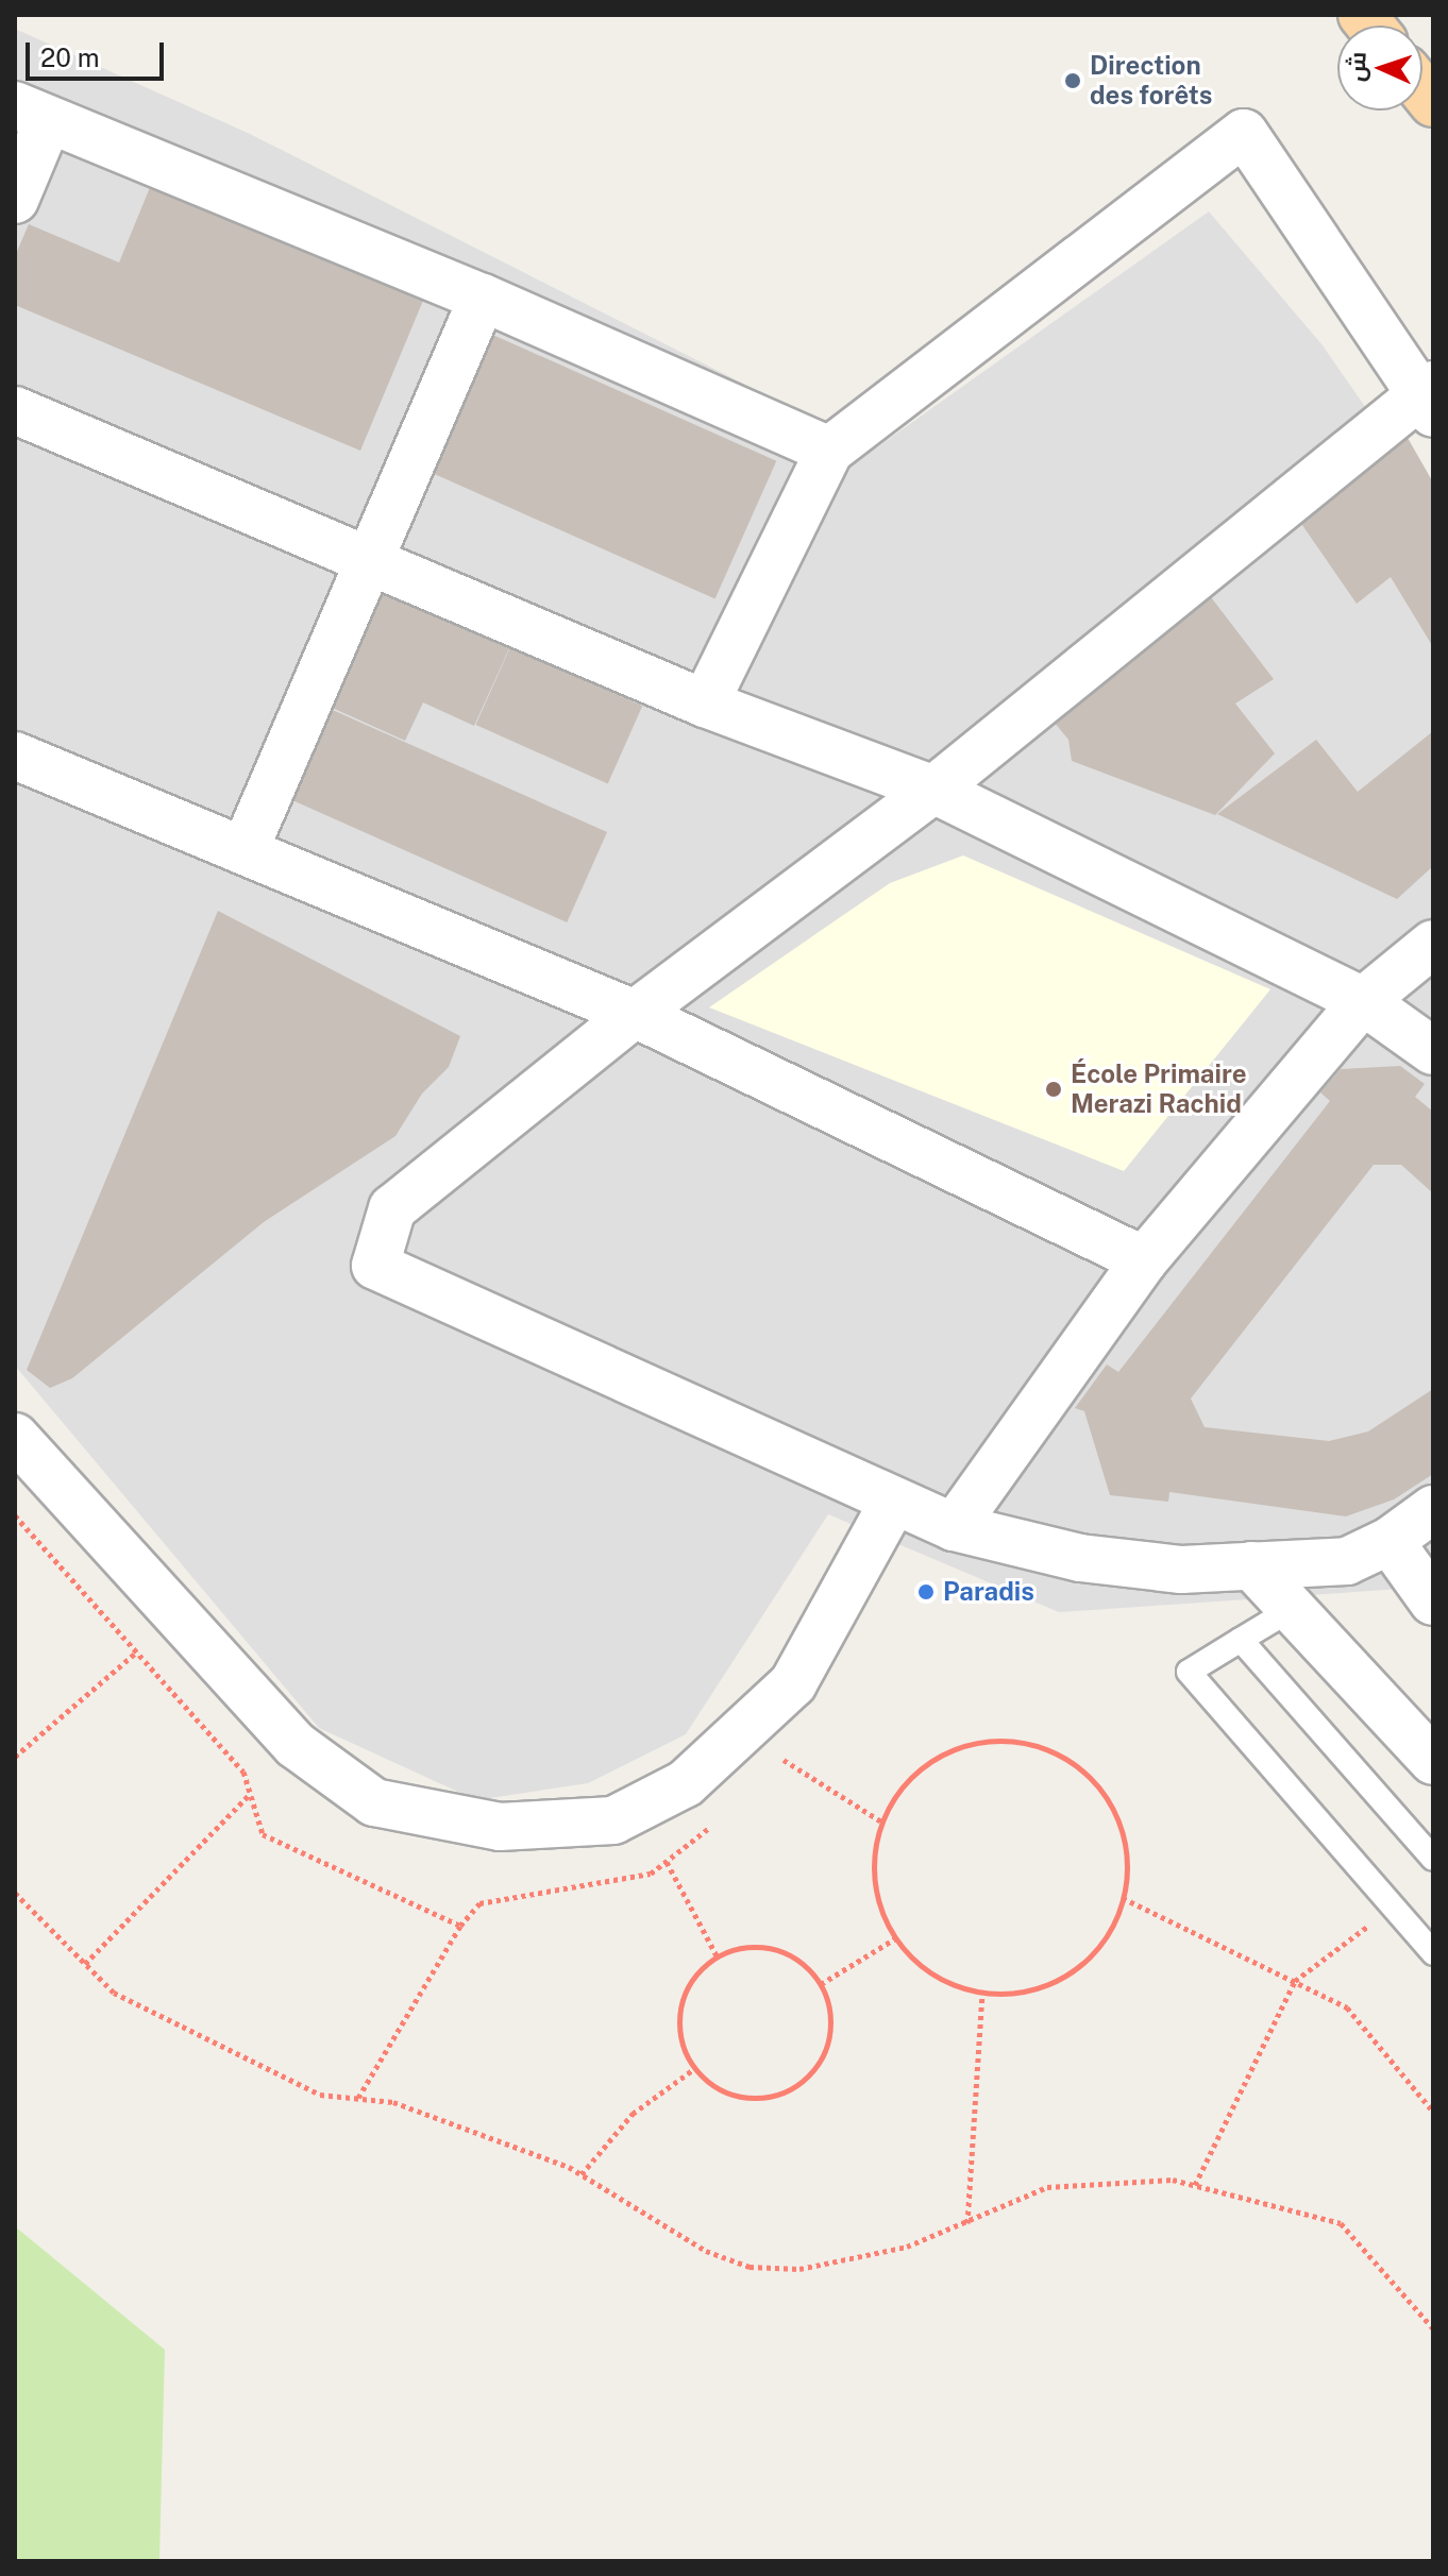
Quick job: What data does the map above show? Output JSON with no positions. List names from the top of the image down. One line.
{"places":["Direction des forêts","École Primaire Merazi Rachid","Paradis"],"scale_bar":"20 m","north":"left"}
